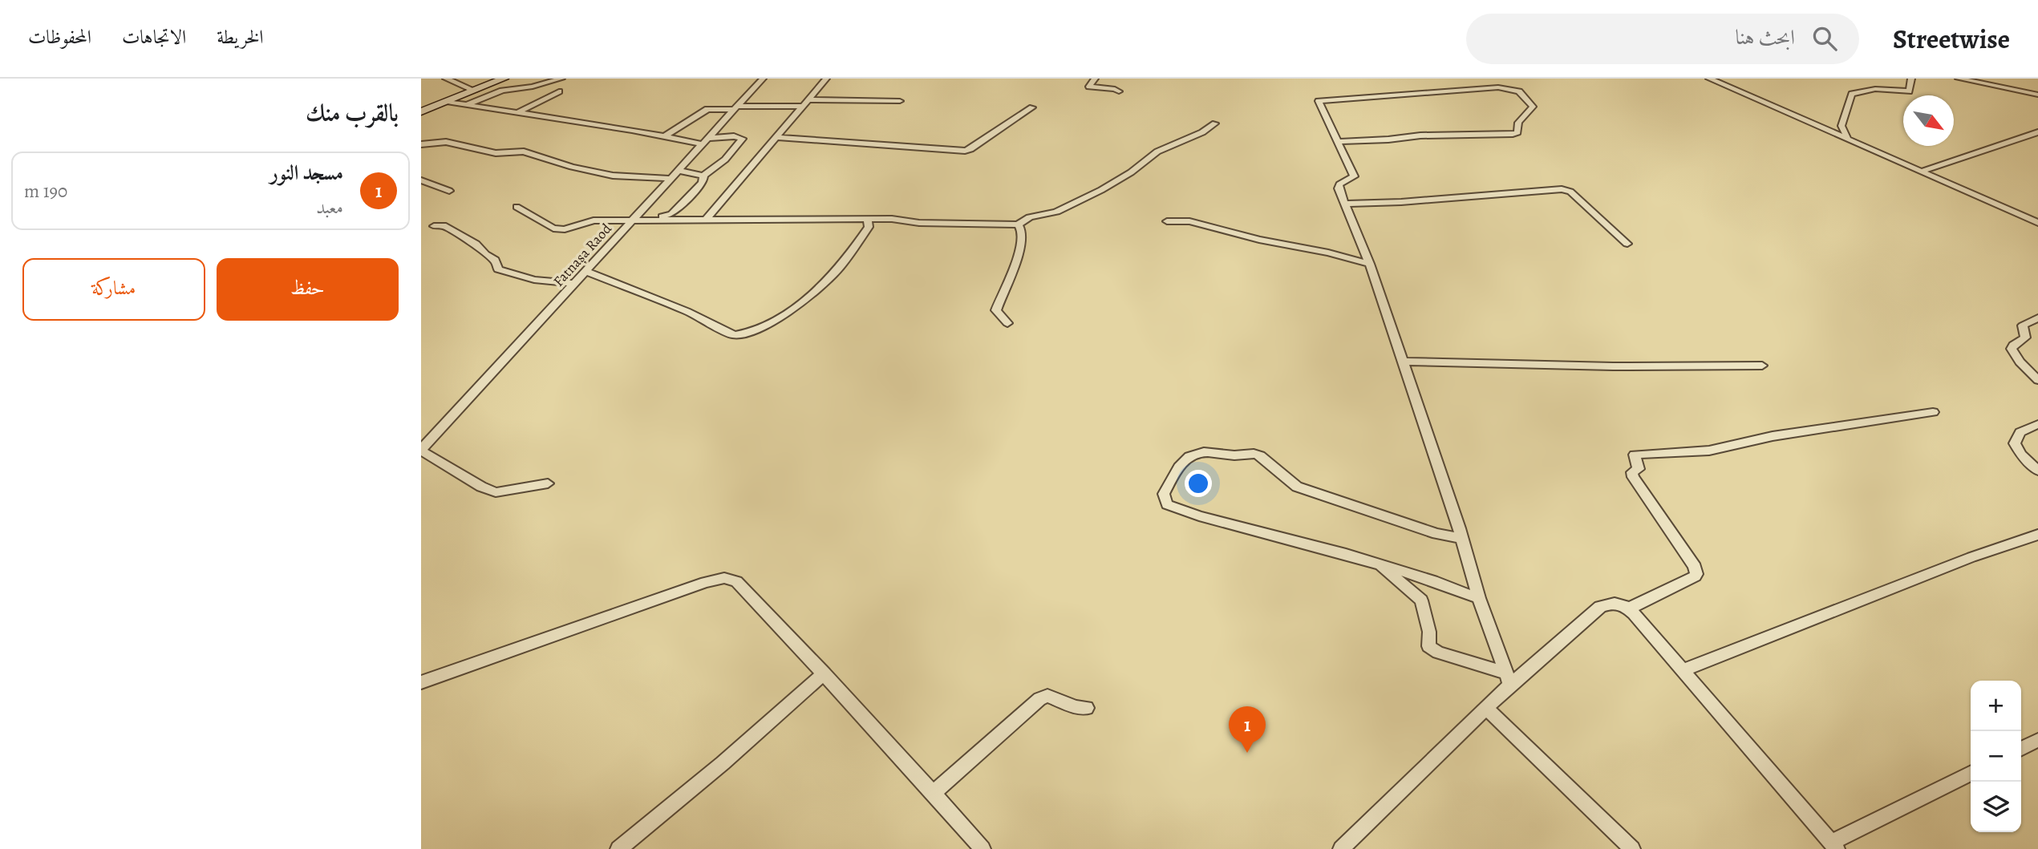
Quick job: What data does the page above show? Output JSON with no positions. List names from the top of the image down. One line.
{"streets":{"street":["Fatnaṣa Raod"]},"north":"bottom right","page":{"header":"Streetwise","search":"ابحث هنا","nav":["الخريطة","الاتجاهات","المحفوظات"],"heading":"بالقرب منك","list":[{"mark":"1","name":"مسجد النور","note":"معبد","value":"190 m"}],"buttons":["حفظ","مشاركة"],"map_buttons":["+","−"],"pins":"1"}}
